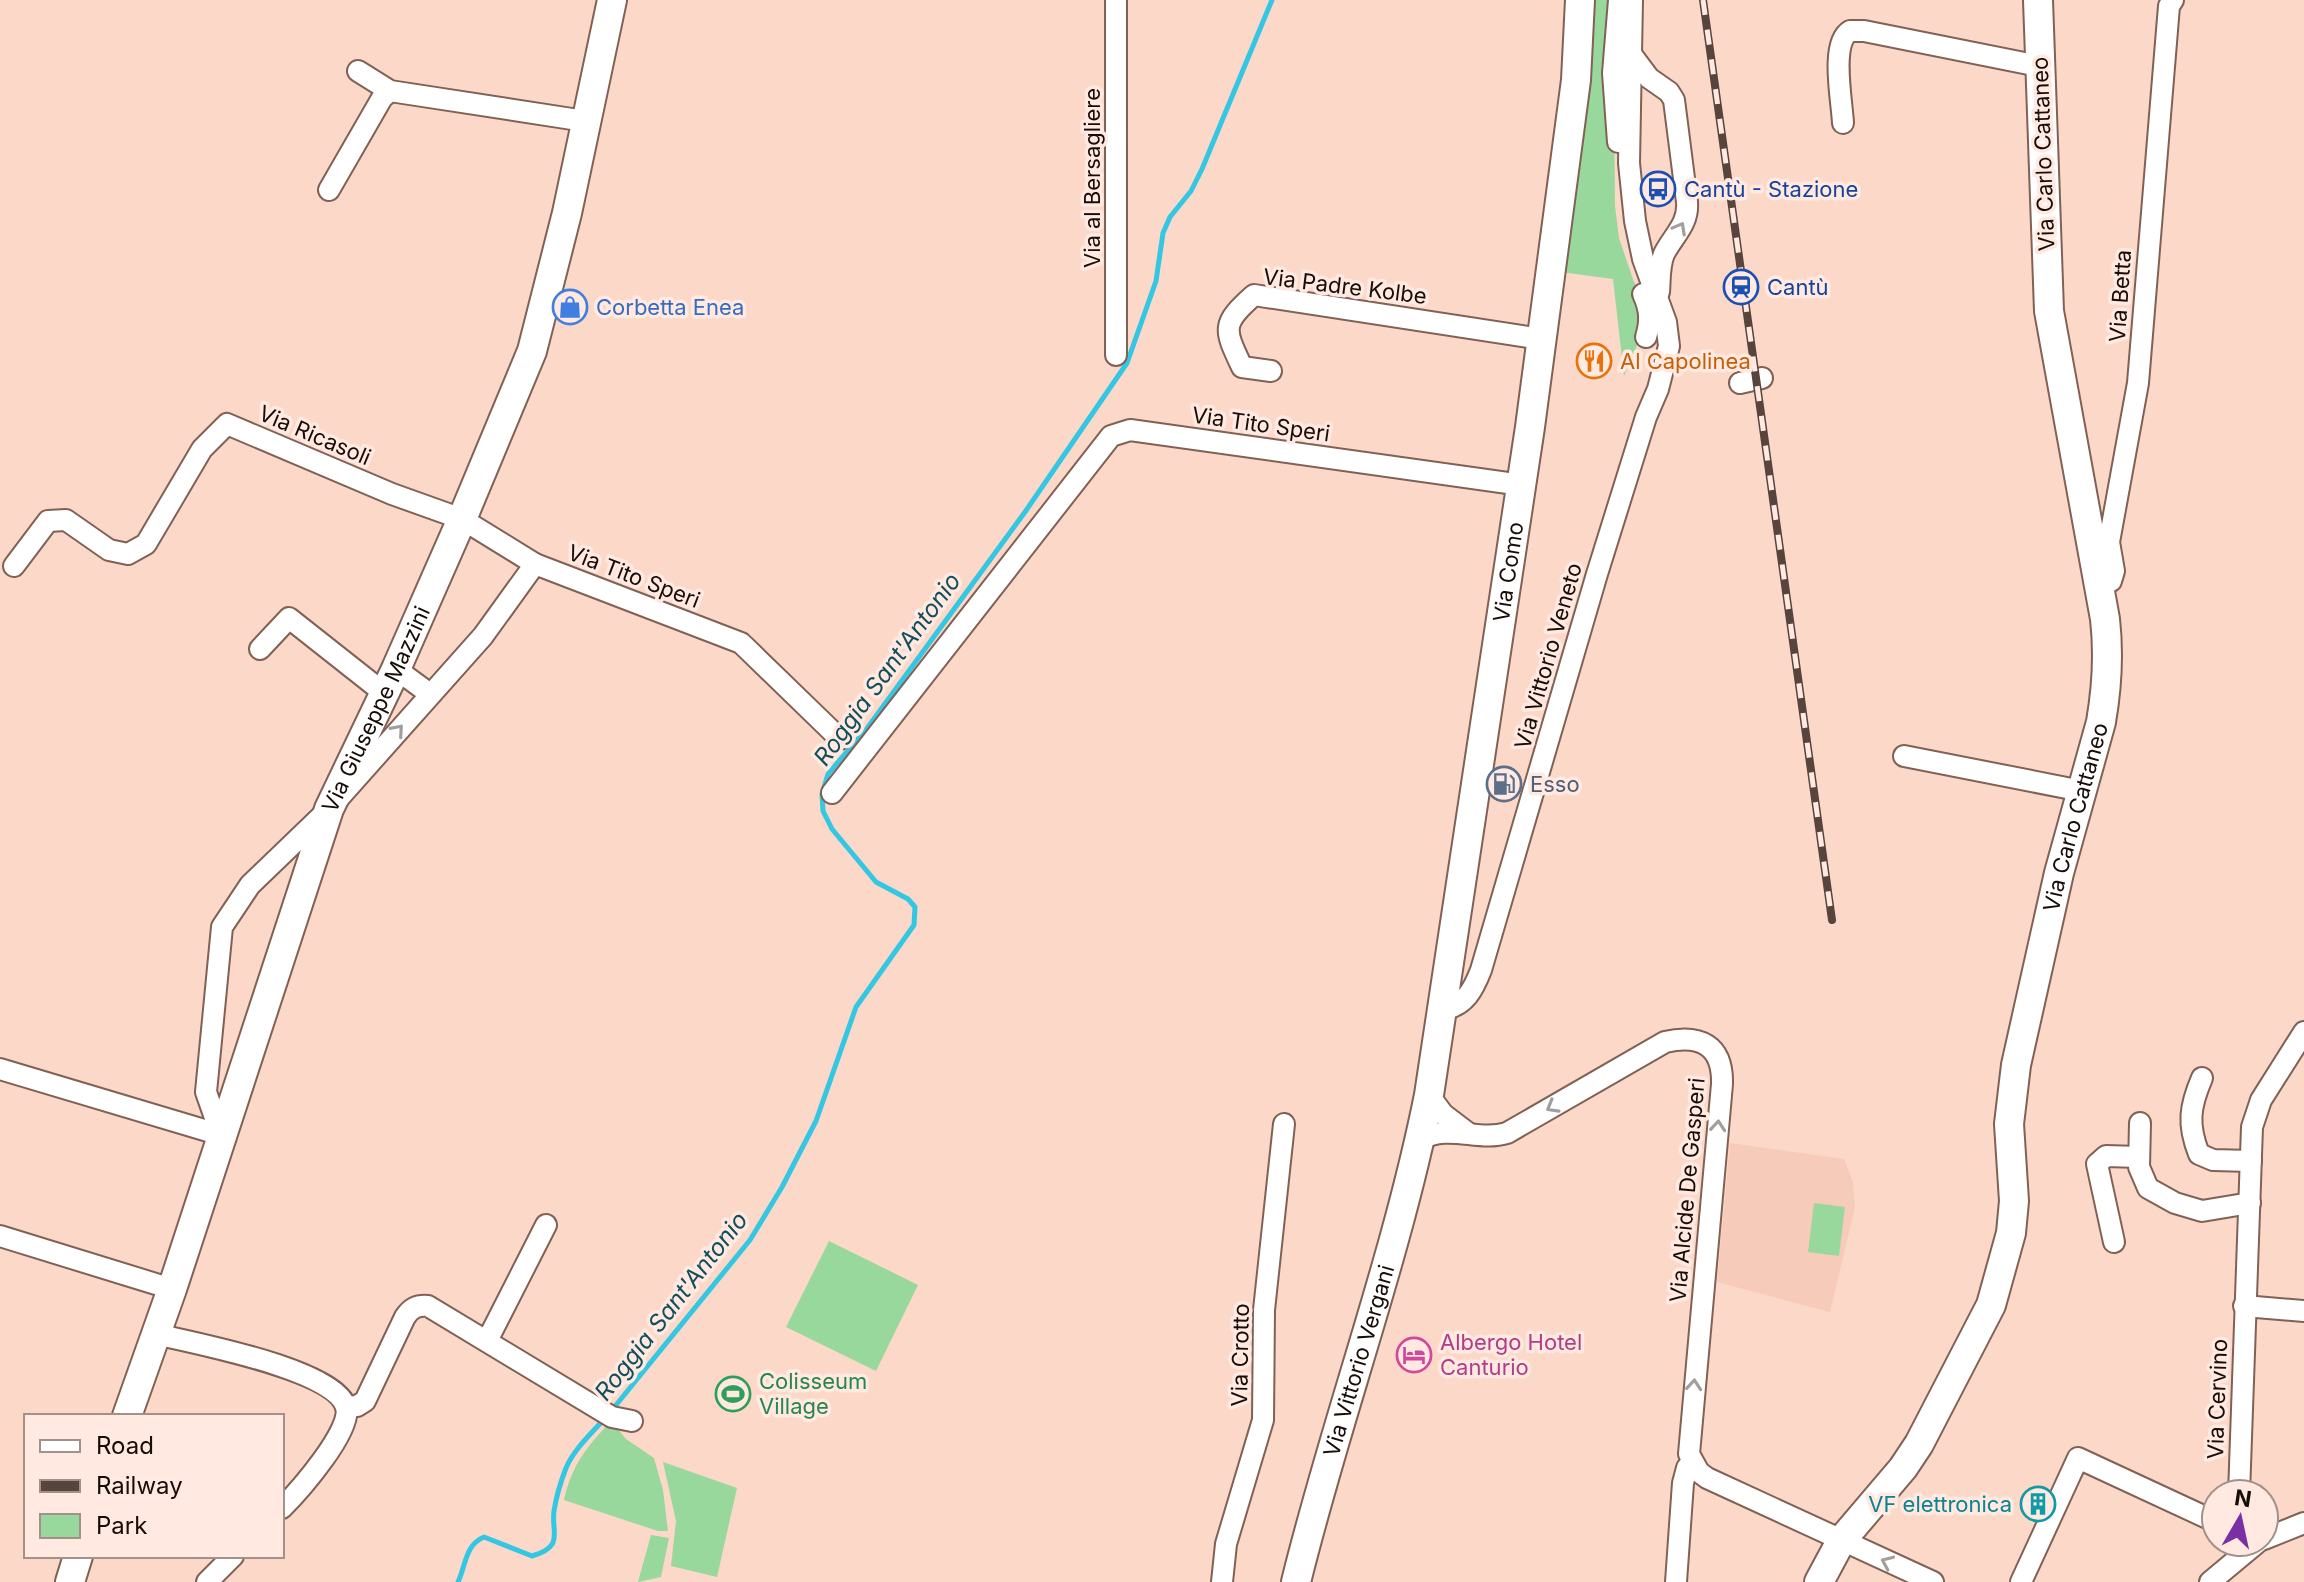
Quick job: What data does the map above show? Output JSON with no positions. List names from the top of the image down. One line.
{"streets":{"street":["Via Carlo Cattaneo","Via al Bersagliere","Via Padre Kolbe","Via Betta","Via Tito Speri","Via Ricasoli","Via Como","Via Vittorio Veneto","Via Giuseppe Mazzini","Via Alcide De Gasperi","Via Crotto","Via Vittorio Vergani","Via Cervino"]},"crossings":[["Via Carlo Cattaneo","Via Betta"],["Via Padre Kolbe","Via Como"],["Via Tito Speri","Via Ricasoli"],["Via Tito Speri","Via Como"],["Via Tito Speri","Via Giuseppe Mazzini"],["Via Ricasoli","Via Giuseppe Mazzini"],["Via Como","Via Vittorio Veneto"],["Via Como","Via Alcide De Gasperi"],["Via Como","Via Vittorio Vergani"],["Via Alcide De Gasperi","Via Vittorio Vergani"]],"water":["Roggia Sant'Antonio"],"places":{"bus stop":["Cantù - Stazione"],"station":["Cantù"],"shop":["Corbetta Enea"],"restaurant":["Al Capolinea"],"fuel station":["Esso"],"hotel":["Albergo Hotel Canturio"],"sports":["Colisseum Village"],"building":["VF elettronica"]},"legend":["Road","Railway","Park"],"north":"top"}
